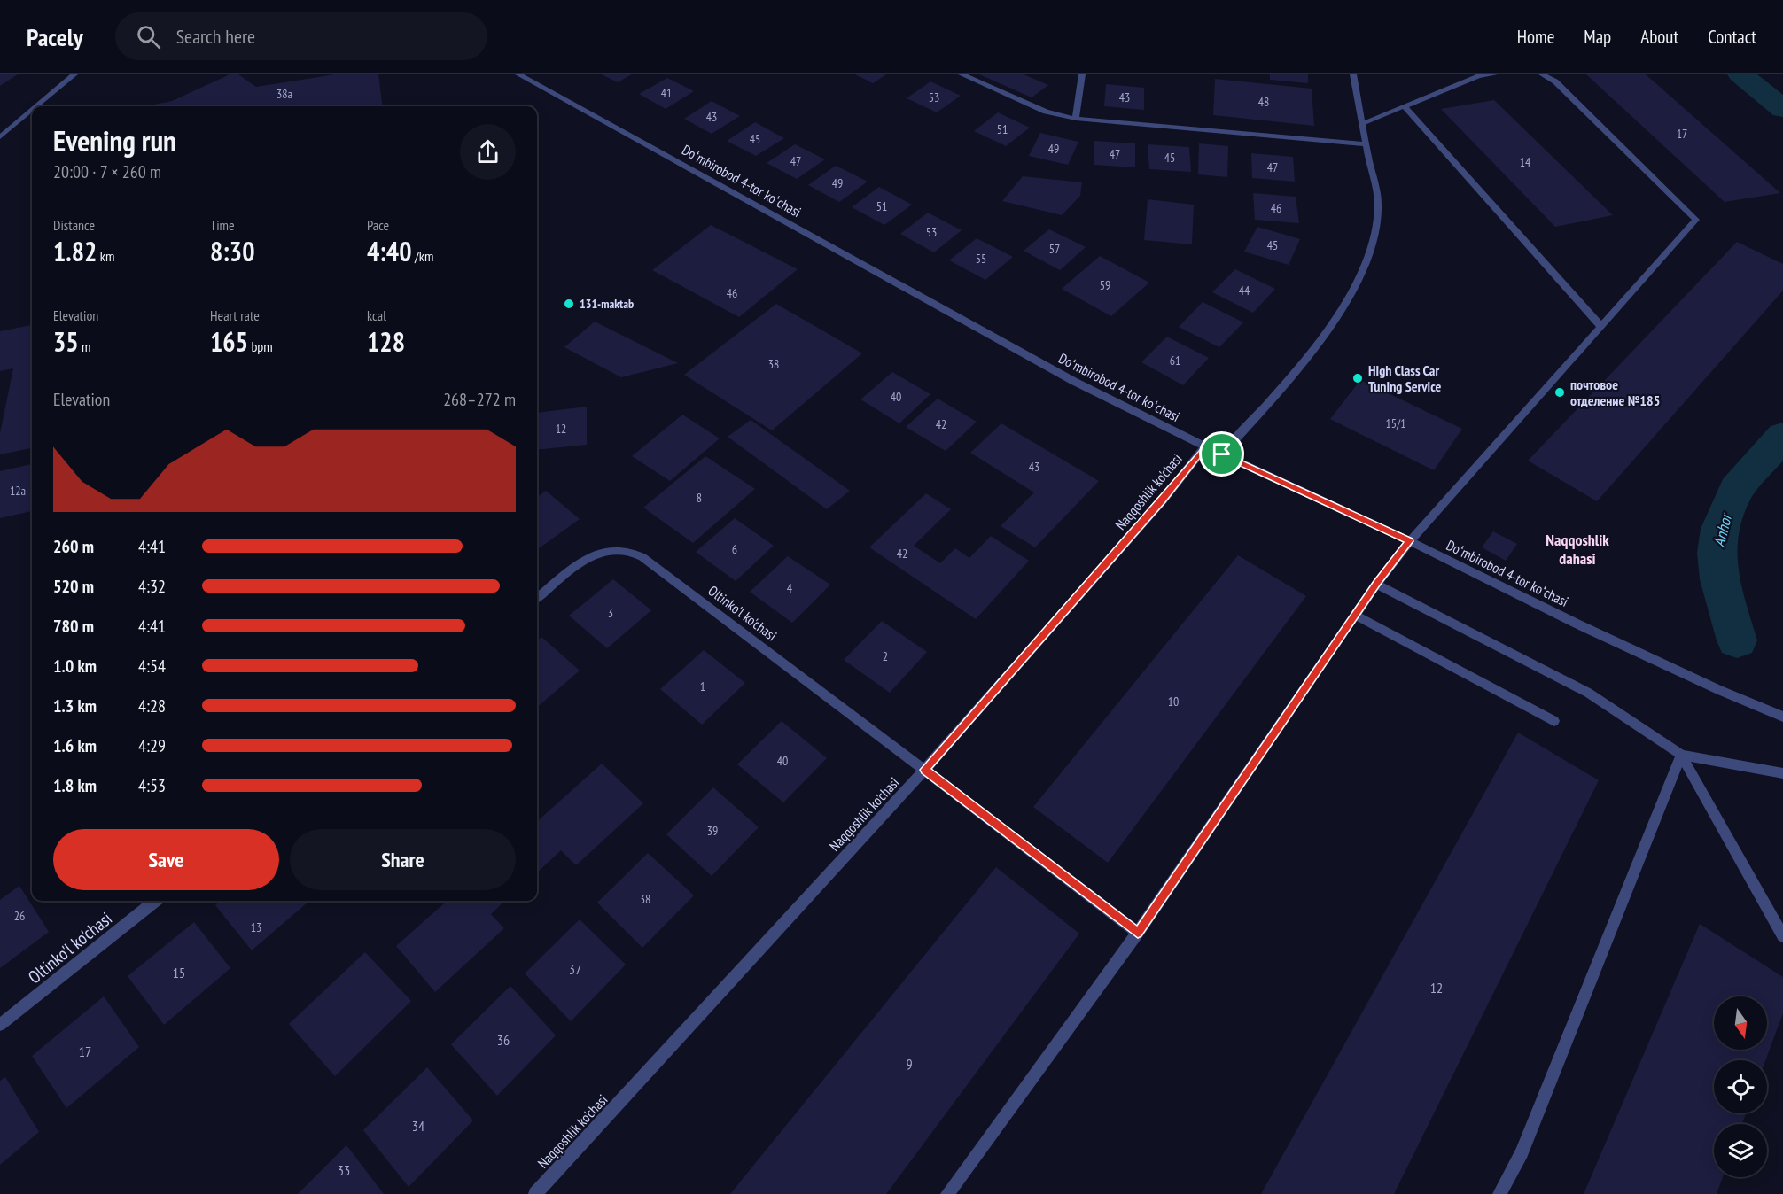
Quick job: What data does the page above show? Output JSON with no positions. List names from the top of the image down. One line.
{"streets":{"street":["Doʻmbirobod 4-tor koʻchasi","Naqqoshlik ko'chasi","Oltinko'l ko'chasi"]},"crossings":[["Doʻmbirobod 4-tor koʻchasi","Naqqoshlik ko'chasi"],["Naqqoshlik ko'chasi","Oltinko'l ko'chasi"]],"districts":["Naqqoshlik dahasi"],"water":["Anhor"],"places":["131-maktab","High Class Car Tuning Service","почтовое отделение №185"],"house_numbers":["41","38a","53","43","48","43","51","17","45","49","47","45","47","14","47","49","51","46","53","45","57","55","59","44","46","61","38","40","15/1","42","12","43","12а","8","6","42","4","3","2","1","10","40","39","38","26","13","37","15","12","36","17","9","34","33"],"north":"bottom","page":{"header":"Pacely","search":"Search here","nav":["Home","Map","About","Contact"],"heading":["Evening run","20:00 · 7 × 260 m"],"stats":[["Distance","1.82 km"],["Time","8:30"],["Pace","4:40 /km"],["Elevation","35 m"],["Heart rate","165 bpm"],["kcal","128"]],"chart":["Elevation","268–272 m"],"list":[{"name":"260 m","note":"4:41"},{"name":"520 m","note":"4:32"},{"name":"780 m","note":"4:41"},{"name":"1.0 km","note":"4:54"},{"name":"1.3 km","note":"4:28"},{"name":"1.6 km","note":"4:29"},{"name":"1.8 km","note":"4:53"}],"buttons":["Save","Share"]}}
